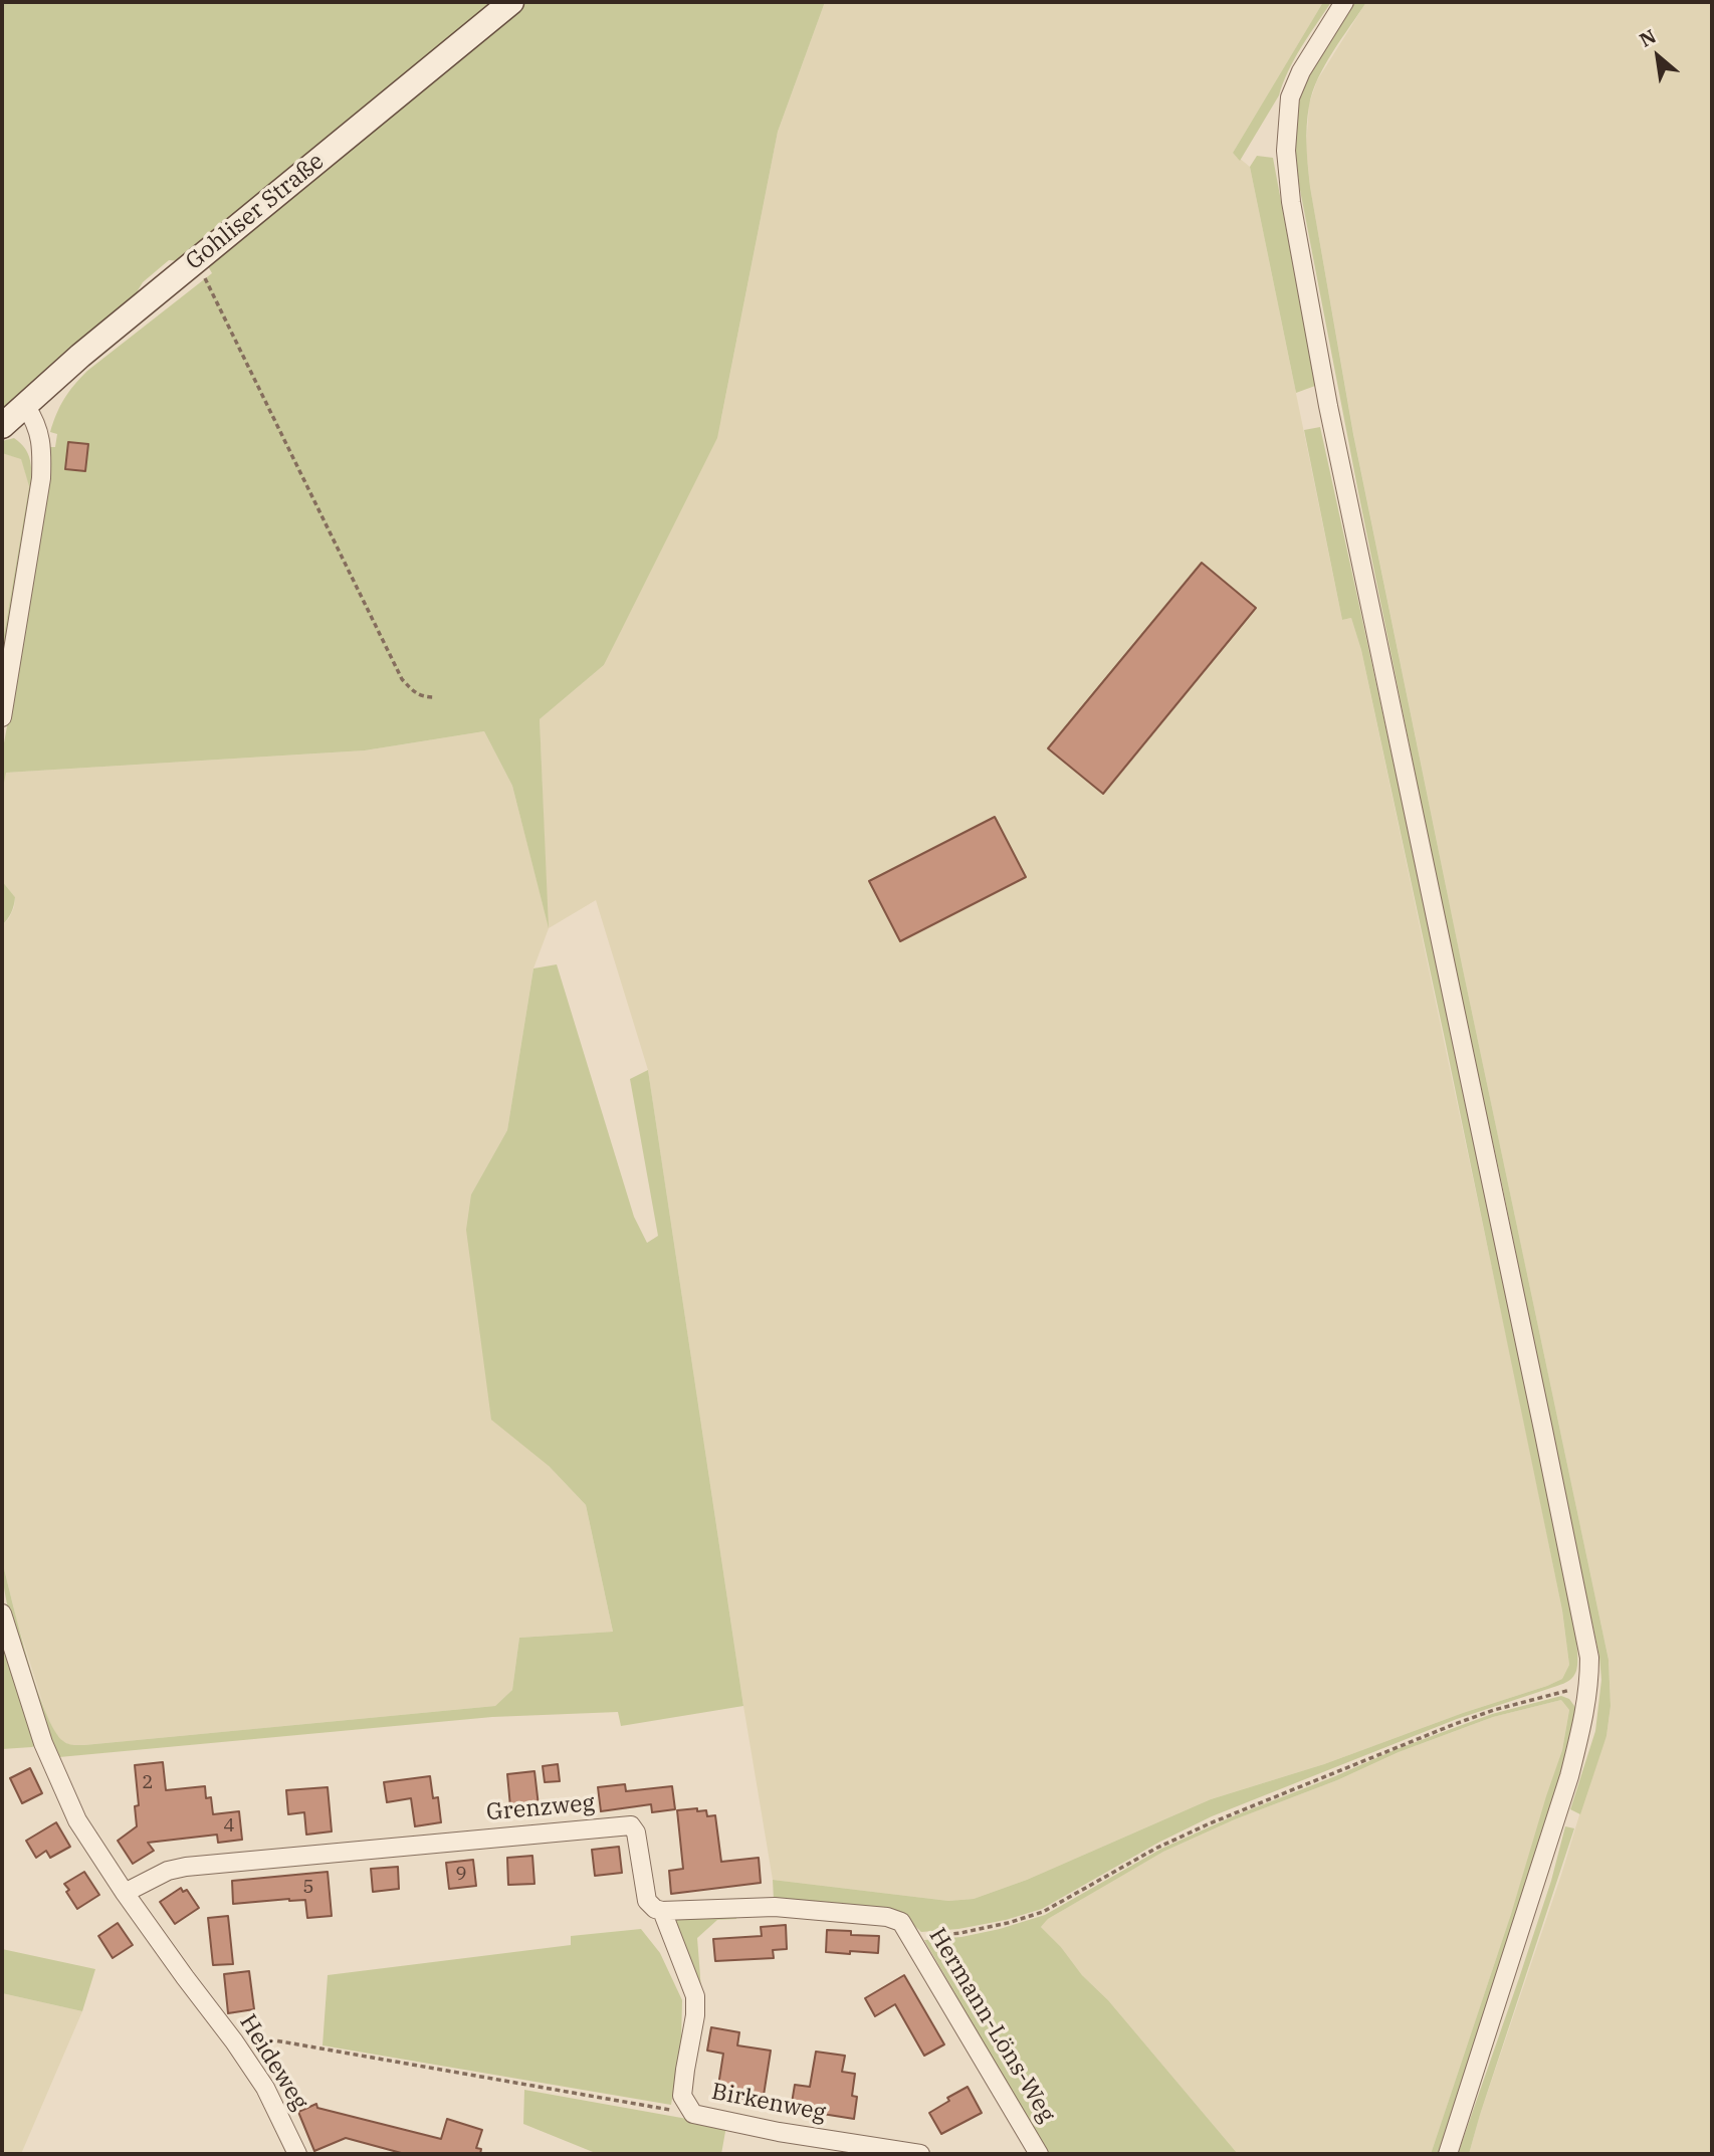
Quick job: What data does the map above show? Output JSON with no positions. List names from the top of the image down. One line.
{"streets":{"main road":["Gohliser Straße"],"street":["Grenzweg","Hermann-Löns-Weg","Heideweg","Birkenweg"]},"crossings":[["Grenzweg","Hermann-Löns-Weg"],["Grenzweg","Heideweg"],["Grenzweg","Birkenweg"],["Hermann-Löns-Weg","Birkenweg"]],"house_numbers":["2","4","9","5"],"north":"top left"}
